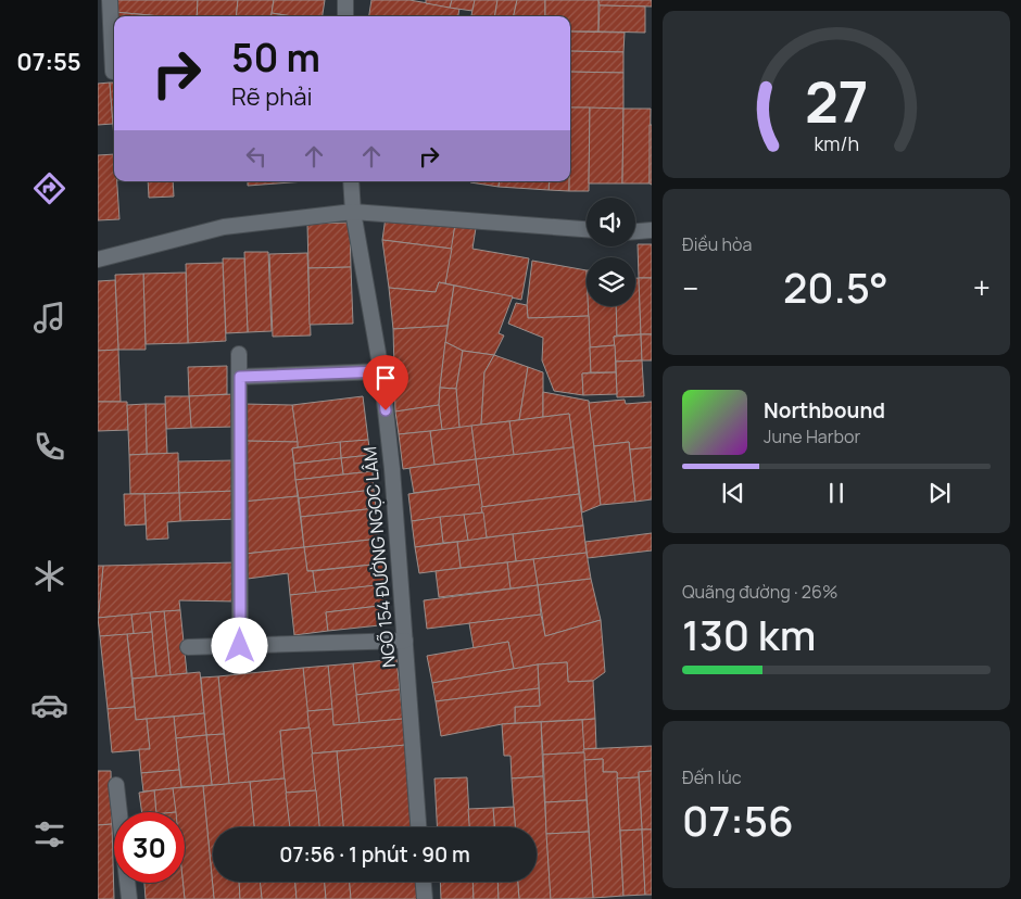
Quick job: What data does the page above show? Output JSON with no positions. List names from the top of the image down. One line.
{"streets":{"street":["NGÕ 154 ĐƯỜNG NGỌC LÂM"]},"page":{"tabs":"07:55","turn":["50 m","Rẽ phải"],"tile":["Điều hòa",["Quãng đường · 26%","130 km"],["Đến lúc","07:56"]],"heat":["−","20.5°","+"],"song":["Northbound","June Harbor"],"limit":"30","trip":"07:56 · 1 phút · 90 m","gauge":["27","km/h"]}}
